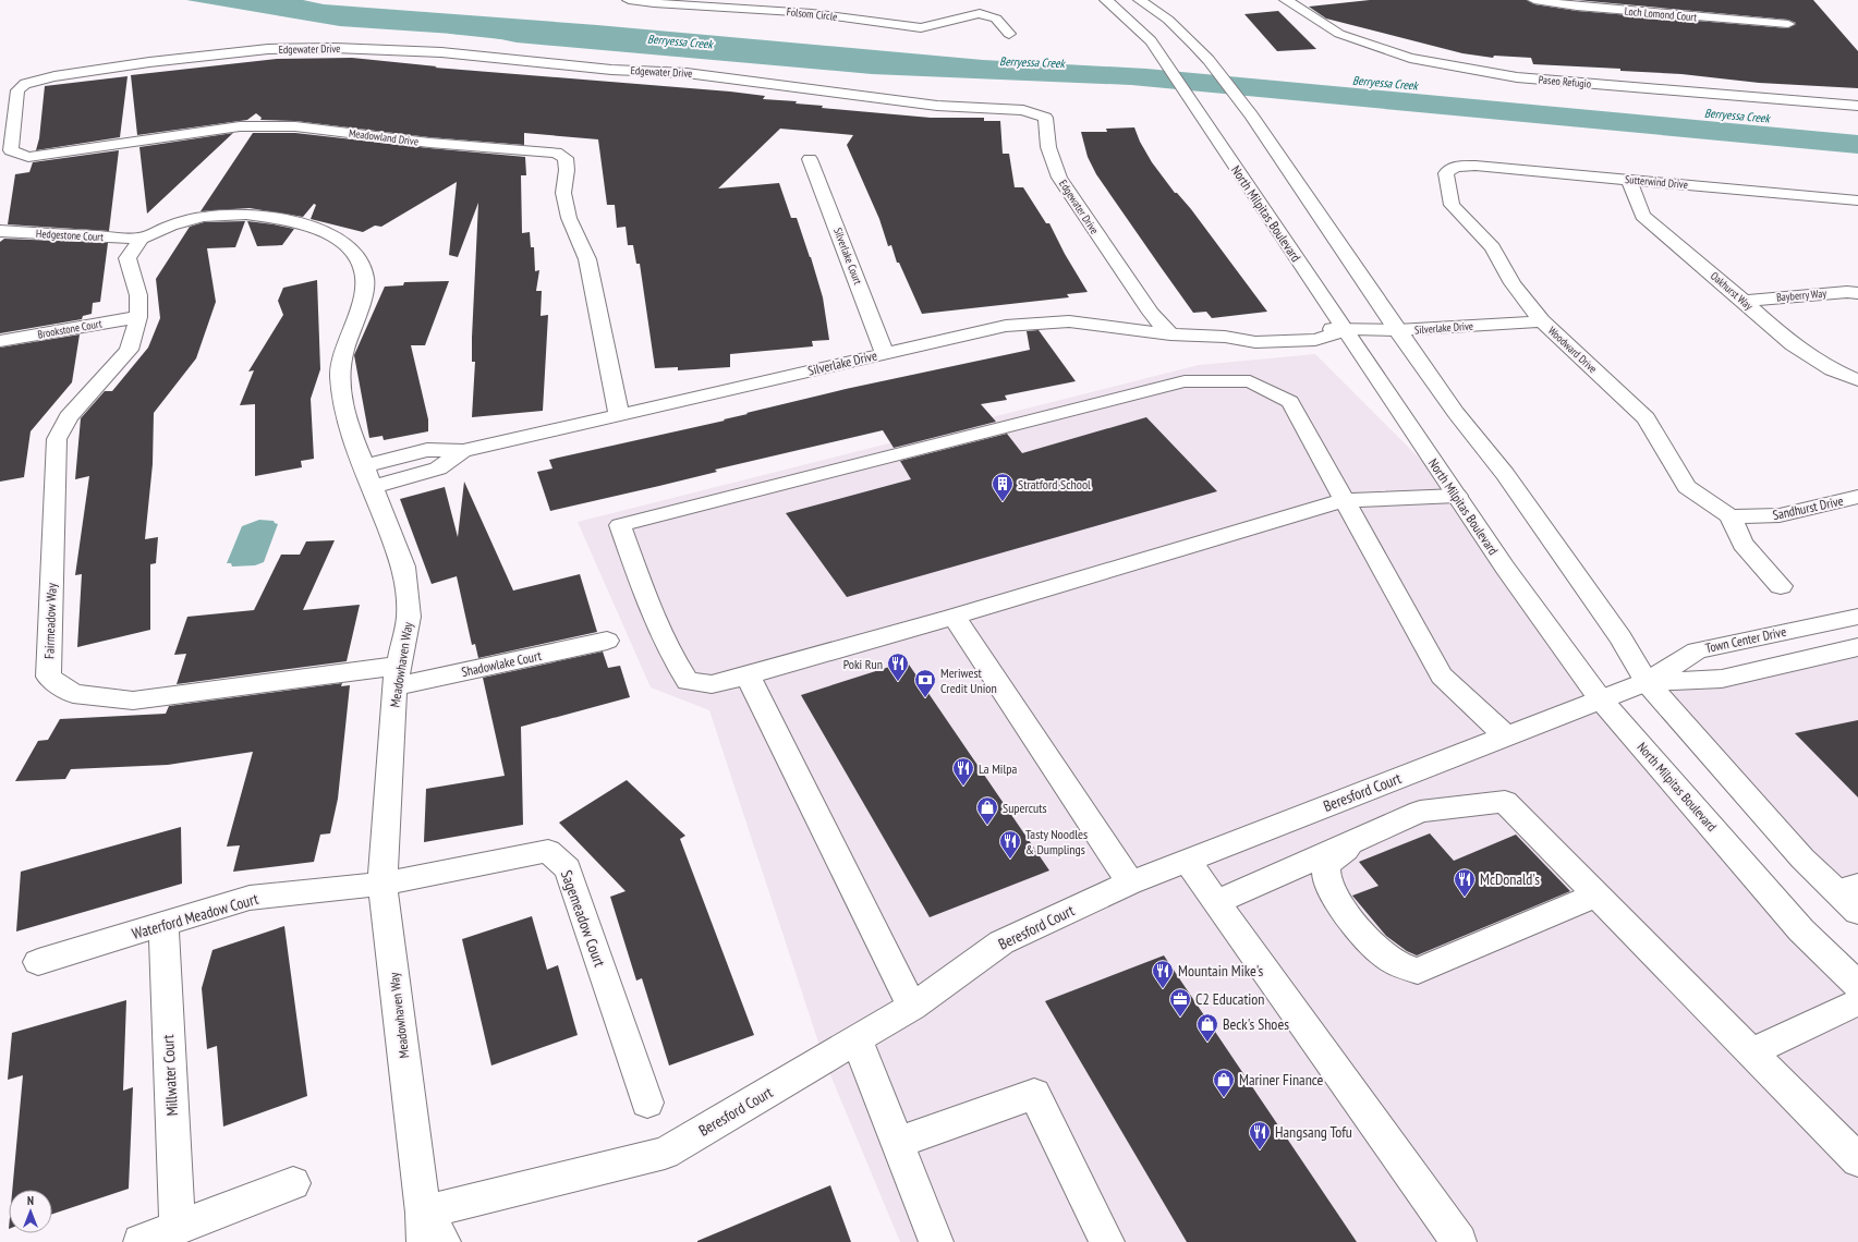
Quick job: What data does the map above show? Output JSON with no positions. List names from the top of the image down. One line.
{"streets":{"street":["Folsom Circle","Loch Lomond Court","Edgewater Drive","Paseo Refugio","Meadowland Drive","Sutterwind Drive","North Milpitas Boulevard","Hedgestone Court","Silverlake Court","Oakhurst Way","Bayberry Way","Silverlake Drive","Brookstone Court","Woodward Drive","Sandhurst Drive","Fairmeadow Way","Town Center Drive","Shadowlake Court","Meadowhaven Way","Beresford Court","Waterford Meadow Court","Sagemeadow Court","Millwater Court"]},"crossings":[["Edgewater Drive","Meadowland Drive"],["Edgewater Drive","Silverlake Drive"],["Meadowland Drive","Silverlake Drive"],["Sutterwind Drive","Oakhurst Way"],["Sutterwind Drive","Woodward Drive"],["North Milpitas Boulevard","Silverlake Drive"],["North Milpitas Boulevard","Beresford Court"],["Hedgestone Court","Fairmeadow Way"],["Hedgestone Court","Meadowhaven Way"],["Silverlake Court","Silverlake Drive"],["Oakhurst Way","Bayberry Way"],["Silverlake Drive","Woodward Drive"],["Silverlake Drive","Meadowhaven Way"],["Brookstone Court","Fairmeadow Way"],["Woodward Drive","Sandhurst Drive"],["Fairmeadow Way","Shadowlake Court"],["Fairmeadow Way","Meadowhaven Way"],["Town Center Drive","Beresford Court"],["Shadowlake Court","Meadowhaven Way"],["Meadowhaven Way","Beresford Court"],["Meadowhaven Way","Waterford Meadow Court"],["Meadowhaven Way","Sagemeadow Court"],["Waterford Meadow Court","Sagemeadow Court"],["Waterford Meadow Court","Millwater Court"]],"water":["Berryessa Creek"],"places":{"building":["Stratford School"],"restaurant":["Poki Run","La Milpa","Tasty Noodles & Dumplings","McDonald's","Mountain Mike's","Hangsang Tofu"],"bank":["Meriwest Credit Union"],"shop":["Supercuts","Beck's Shoes","Mariner Finance"],"office":["C2 Education"]},"north":"top"}
